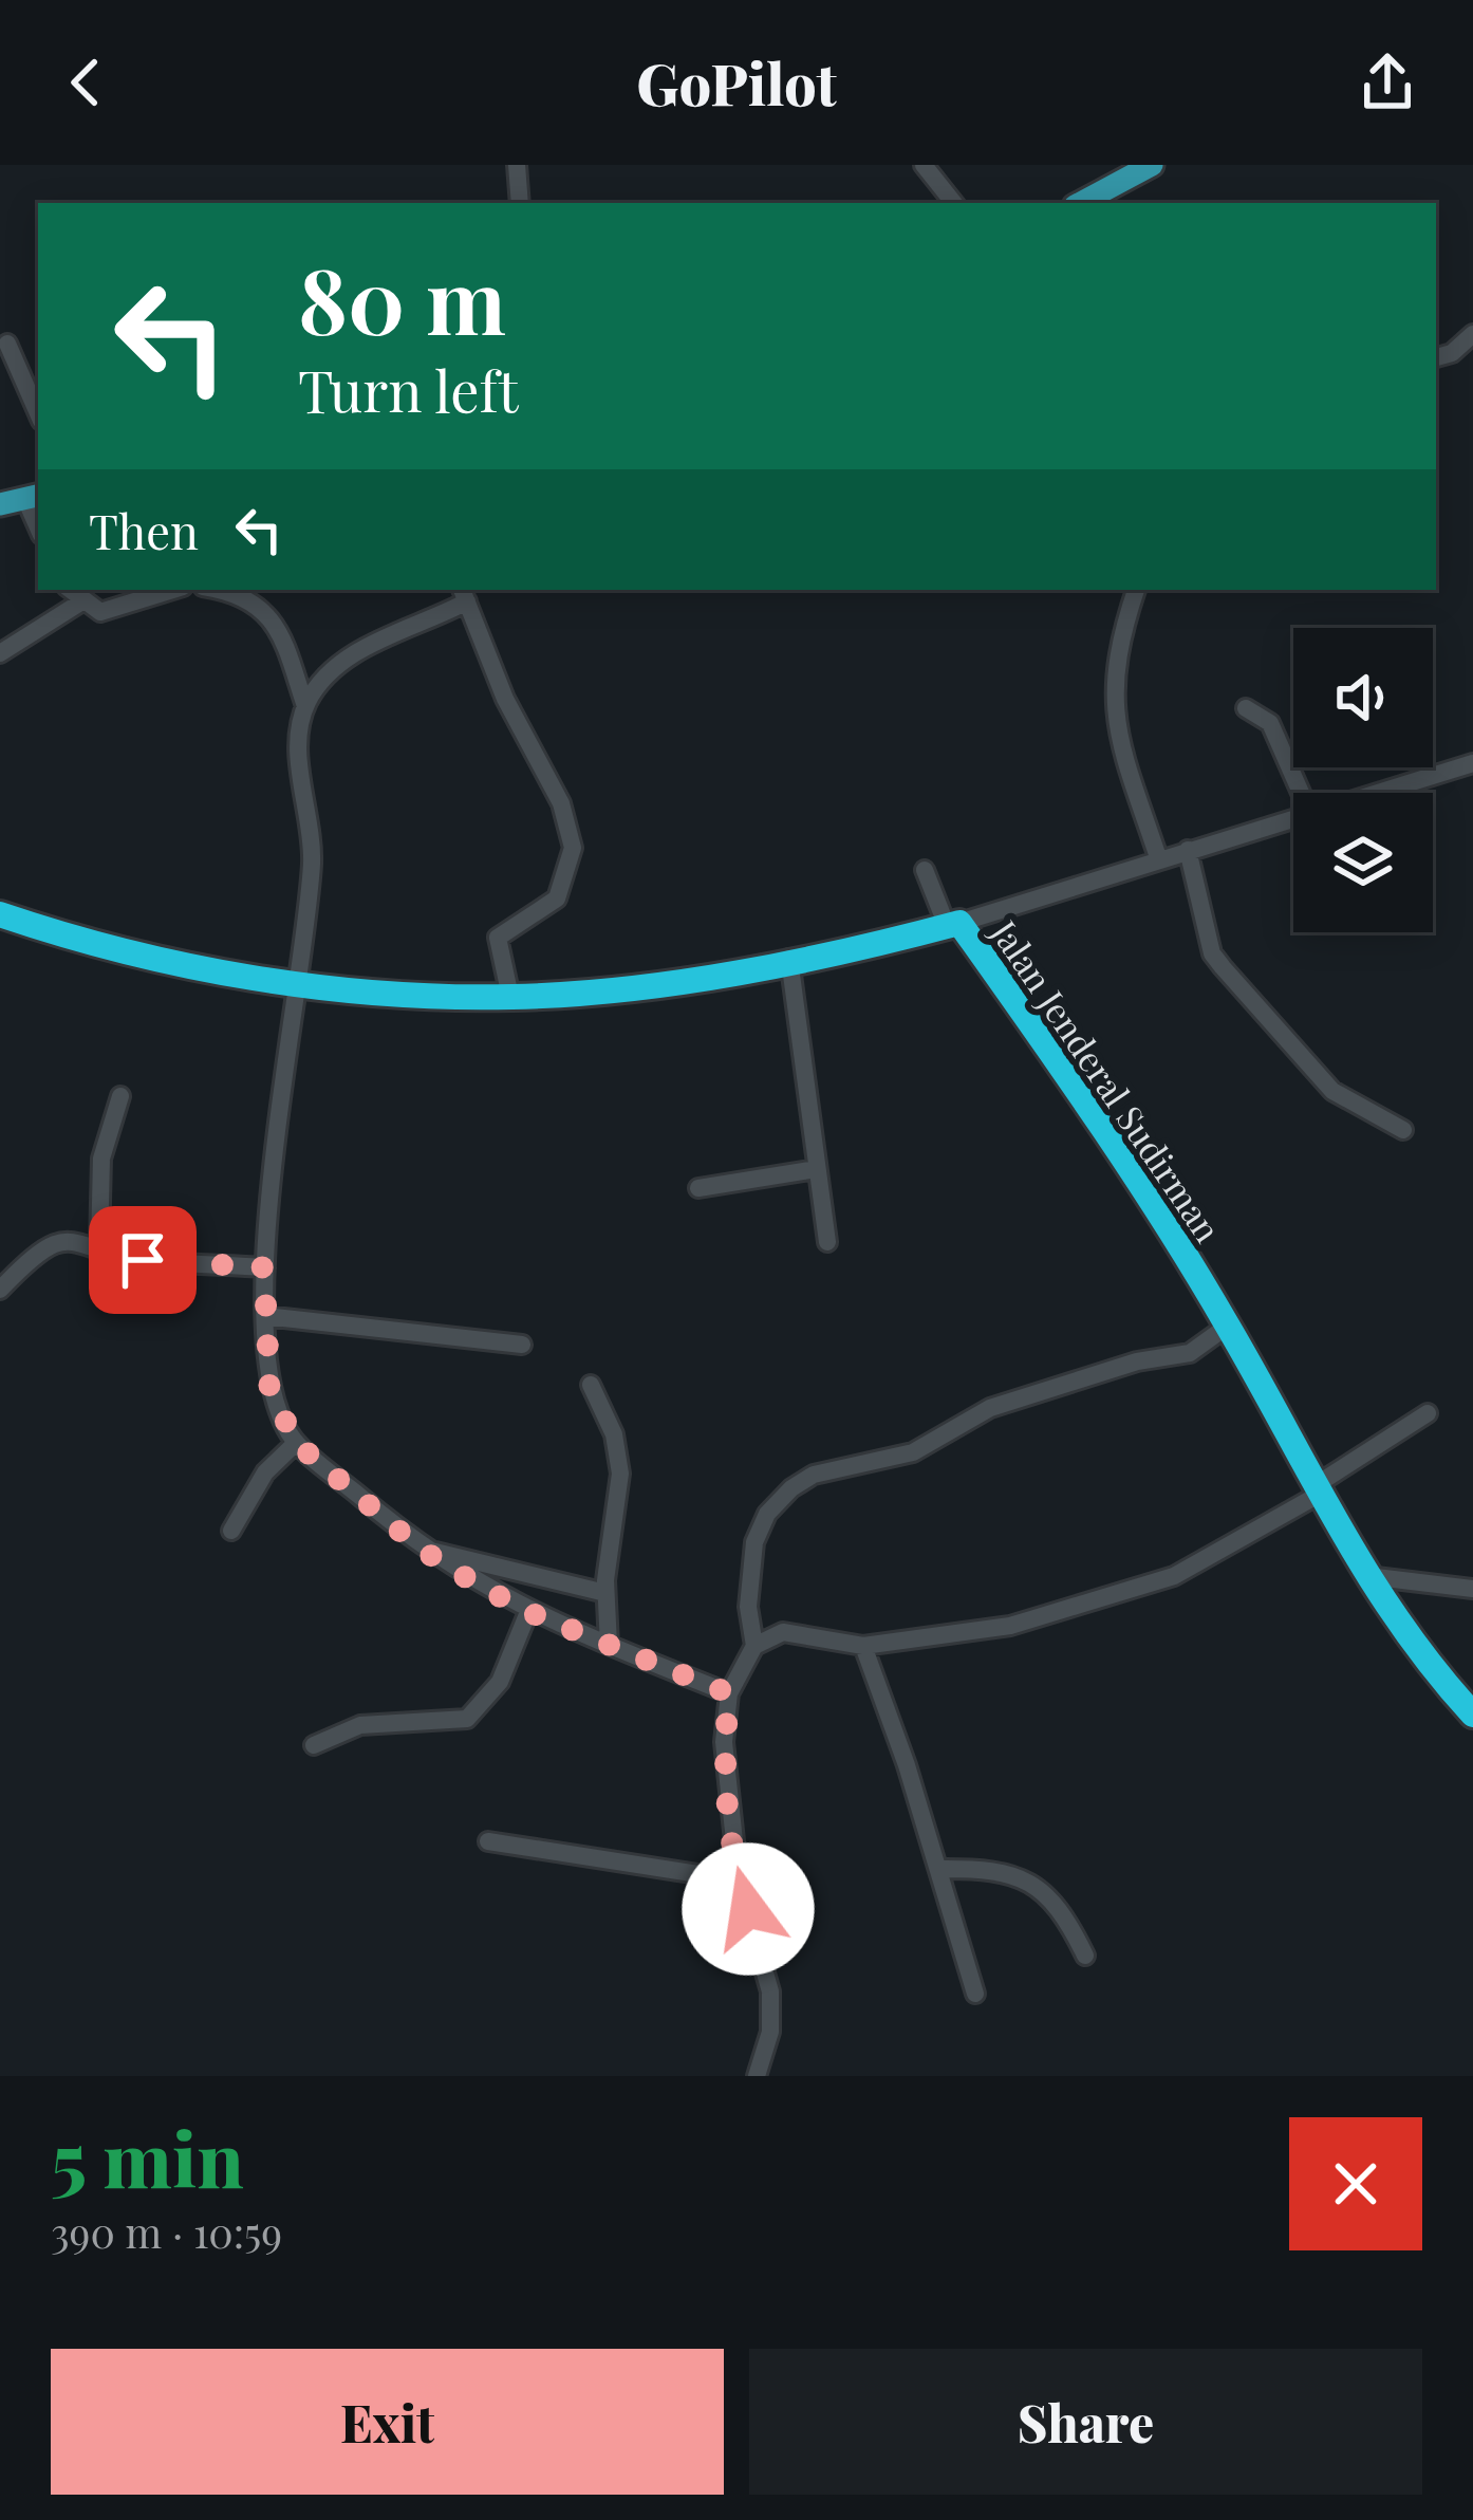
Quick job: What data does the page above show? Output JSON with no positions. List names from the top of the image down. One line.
{"streets":{"highway":["Jalan Jenderal Sudirman"]},"page":{"header":"GoPilot","turn":["80 m","Turn left"],"then":"Then","heading":["5 min","390 m · 10:59"],"buttons":["Exit","Share"]}}
